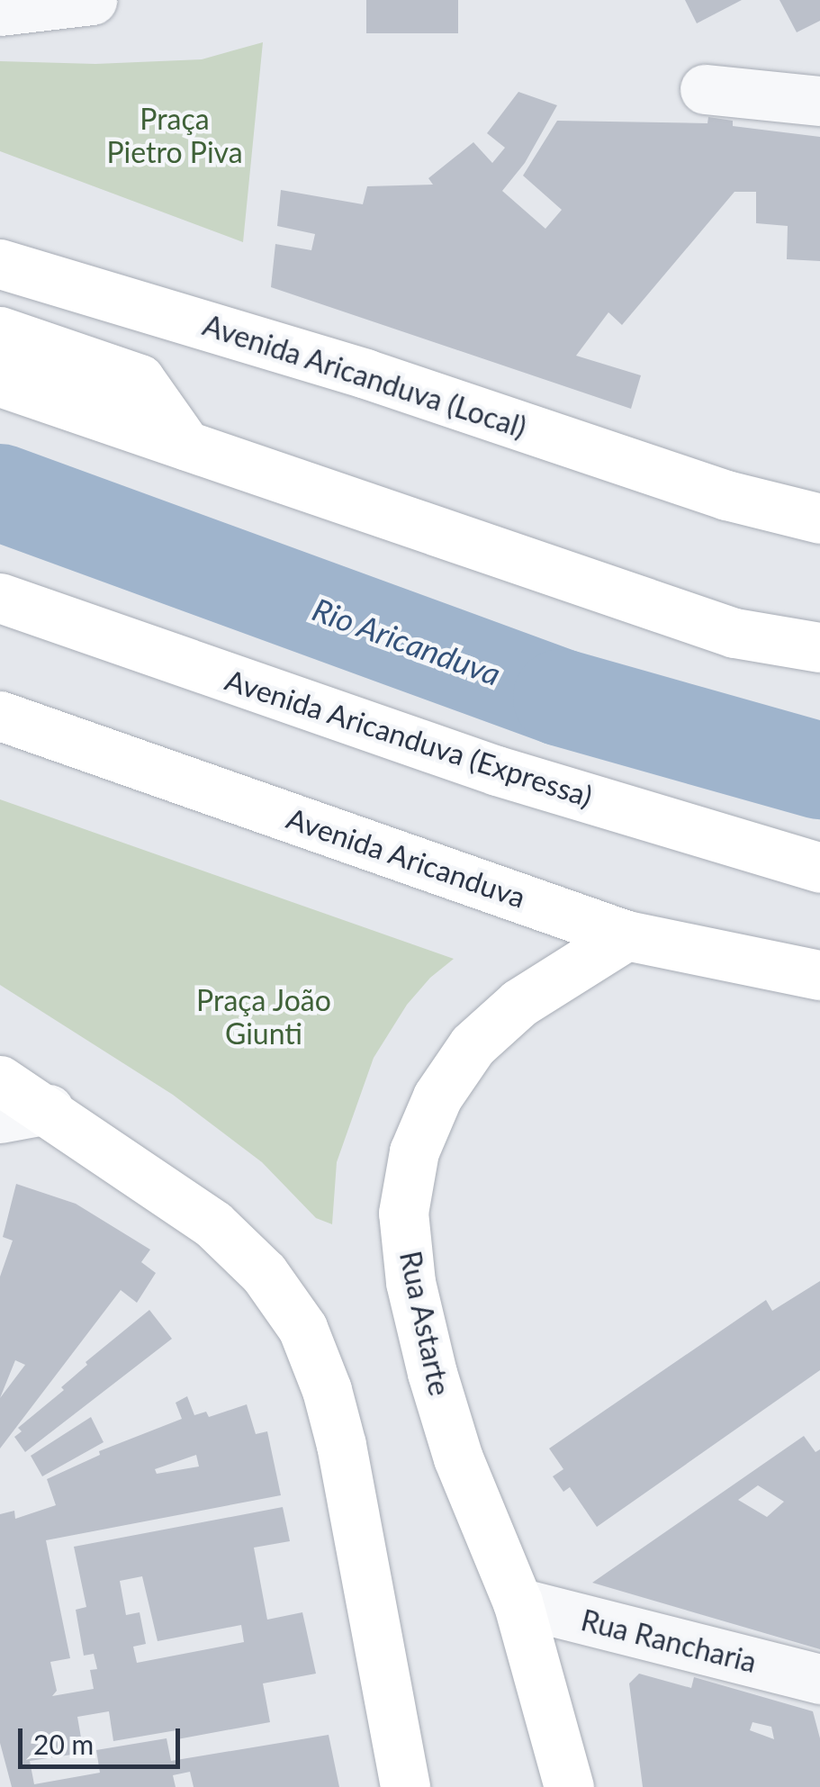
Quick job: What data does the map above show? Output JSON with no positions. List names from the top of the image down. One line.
{"streets":{"main road":["Avenida Aricanduva (Local)","Avenida Aricanduva (Expressa)","Avenida Aricanduva","Rua Astarte"],"street":["Rua Rancharia"]},"crossings":[["Avenida Aricanduva","Rua Astarte"],["Rua Astarte","Rua Rancharia"]],"water":["Rio Aricanduva"],"parks":["Praça Pietro Piva","Praça João Giunti"],"scale_bar":"20 m"}
